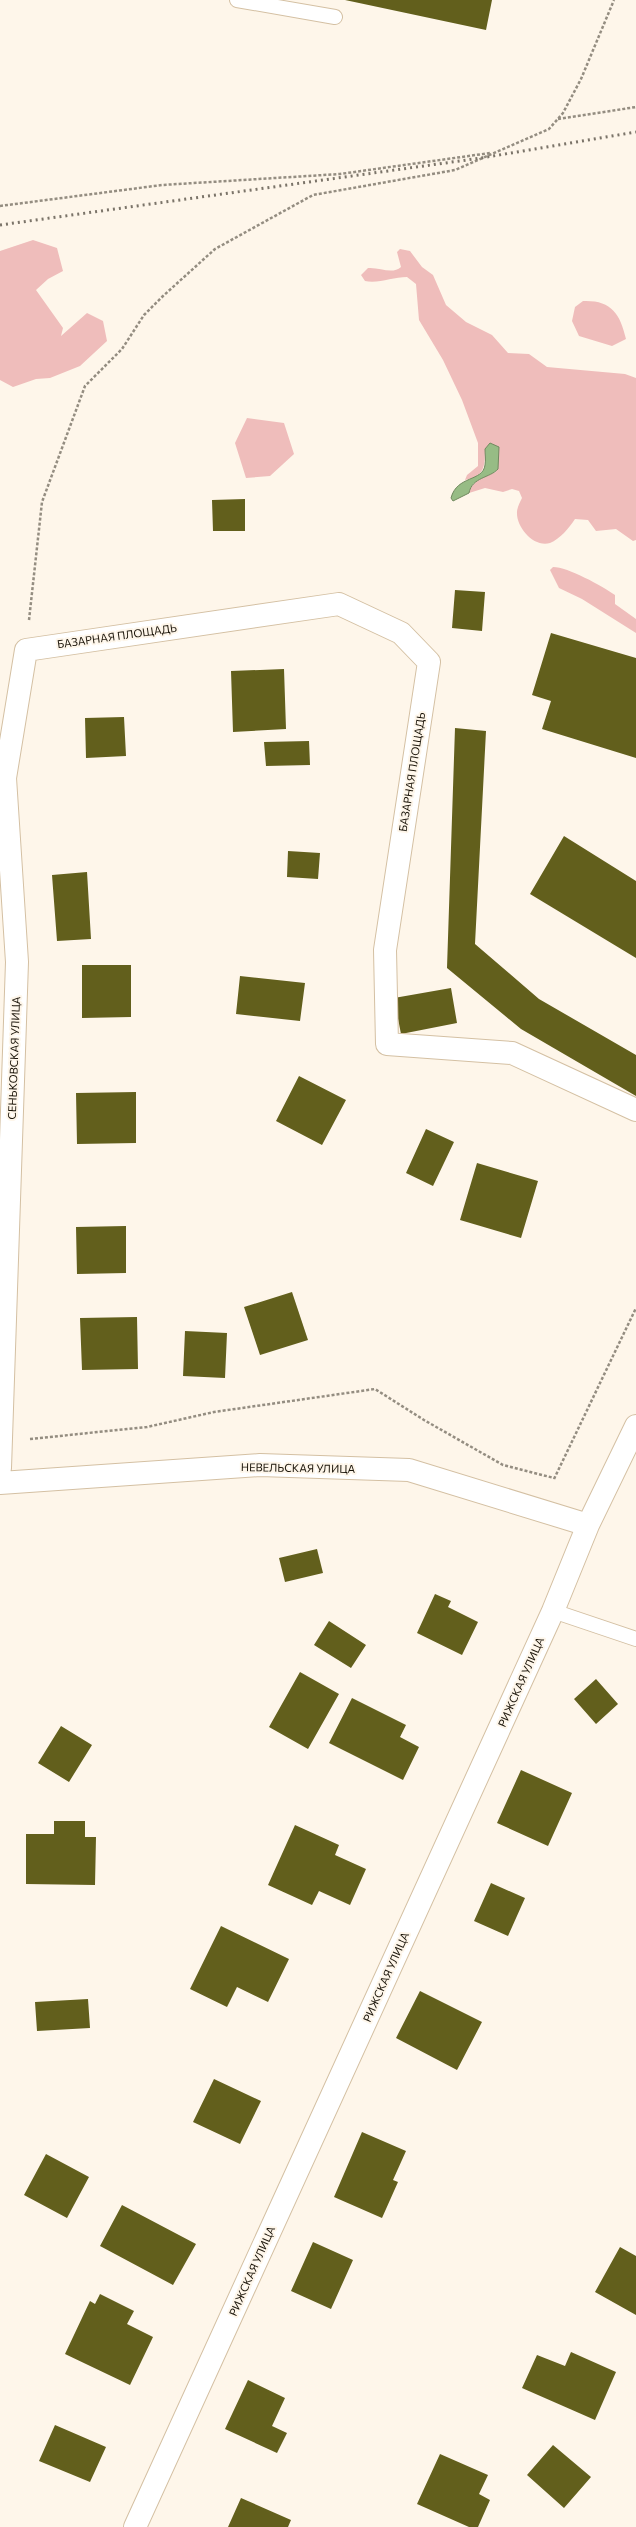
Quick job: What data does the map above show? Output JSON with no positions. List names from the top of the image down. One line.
{"streets":{"street":["БАЗАРНАЯ ПЛОЩАДЬ","СЕНЬКОВСКАЯ УЛИЦА","НЕВЕЛЬСКАЯ УЛИЦА","РИЖСКАЯ УЛИЦА"]},"crossings":[["БАЗАРНАЯ ПЛОЩАДЬ","СЕНЬКОВСКАЯ УЛИЦА"],["НЕВЕЛЬСКАЯ УЛИЦА","РИЖСКАЯ УЛИЦА"]]}
